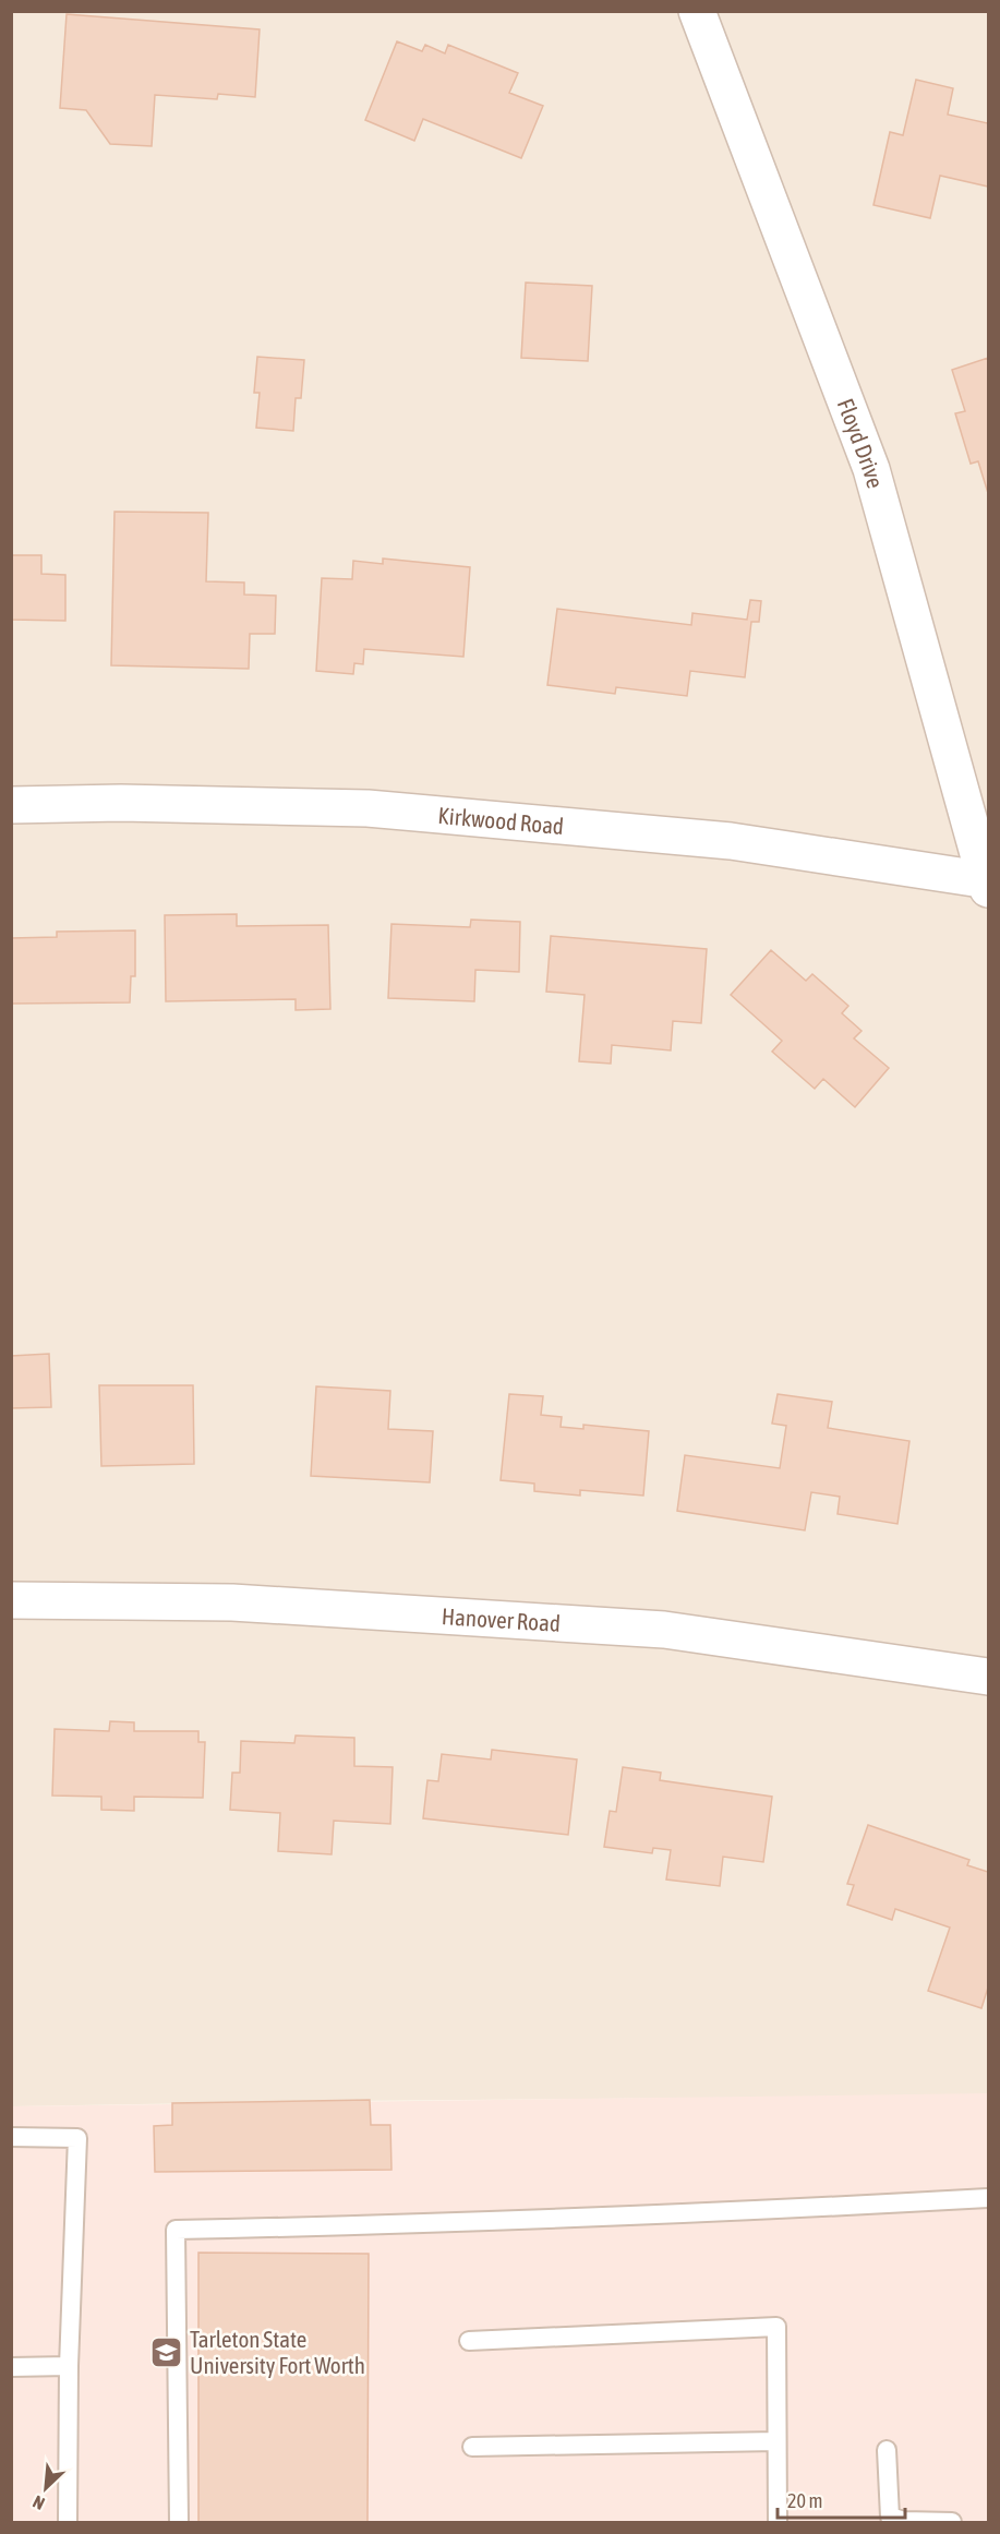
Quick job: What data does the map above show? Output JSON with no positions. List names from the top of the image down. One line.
{"streets":{"street":["Floyd Drive","Kirkwood Road","Hanover Road"]},"crossings":[["Floyd Drive","Kirkwood Road"]],"places":{"school or university":["Tarleton State University Fort Worth"]},"scale_bar":"20 m","north":"bottom left"}
